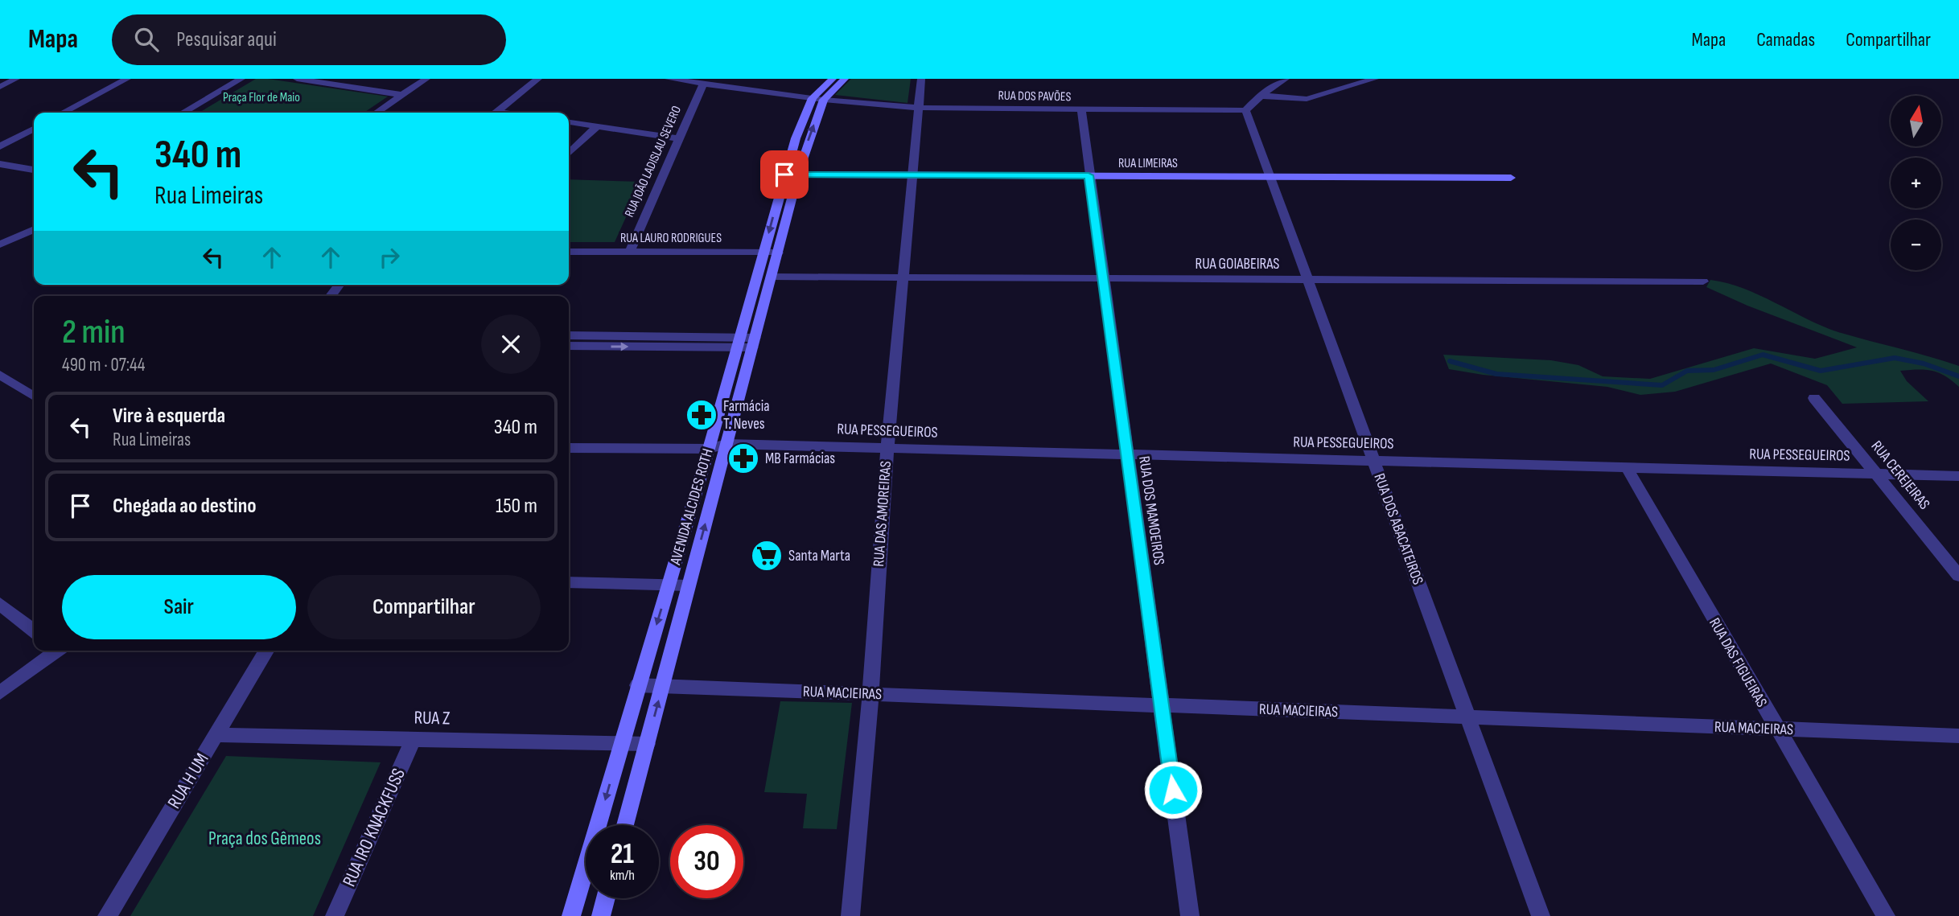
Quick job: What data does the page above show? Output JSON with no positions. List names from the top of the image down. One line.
{"streets":{"street":["RUA DOS PAVÕES","RUA JOÃO LADISLAU SEVERO","RUA LIMEIRAS","RUA LAURO RODRIGUES","RUA GOIABEIRAS","RUA PESSEGUEIROS","RUA CEREJEIRAS","AVENIDA ALCIDES ROTH","RUA DOS MAMOEIROS","RUA DAS AMOREIRAS","RUA DOS ABACATEIROS","RUA DAS FIGUEIRAS","RUA MACIEIRAS","RUA Z","RUA H UM","RUA IRO KNACKFUSS"]},"crossings":[["RUA DOS PAVÕES","RUA JOÃO LADISLAU SEVERO"],["RUA DOS PAVÕES","AVENIDA ALCIDES ROTH"],["RUA DOS PAVÕES","RUA DOS MAMOEIROS"],["RUA DOS PAVÕES","RUA DAS AMOREIRAS"],["RUA DOS PAVÕES","RUA DOS ABACATEIROS"],["RUA JOÃO LADISLAU SEVERO","RUA LAURO RODRIGUES"],["RUA LIMEIRAS","AVENIDA ALCIDES ROTH"],["RUA LIMEIRAS","RUA DOS MAMOEIROS"],["RUA LIMEIRAS","RUA DAS AMOREIRAS"],["RUA LIMEIRAS","RUA DOS ABACATEIROS"],["RUA LAURO RODRIGUES","AVENIDA ALCIDES ROTH"],["RUA GOIABEIRAS","AVENIDA ALCIDES ROTH"],["RUA GOIABEIRAS","RUA DOS MAMOEIROS"],["RUA GOIABEIRAS","RUA DAS AMOREIRAS"],["RUA GOIABEIRAS","RUA DOS ABACATEIROS"],["RUA PESSEGUEIROS","RUA CEREJEIRAS"],["RUA PESSEGUEIROS","AVENIDA ALCIDES ROTH"],["RUA PESSEGUEIROS","RUA DOS MAMOEIROS"],["RUA PESSEGUEIROS","RUA DAS AMOREIRAS"],["RUA PESSEGUEIROS","RUA DOS ABACATEIROS"],["RUA PESSEGUEIROS","RUA DAS FIGUEIRAS"],["AVENIDA ALCIDES ROTH","RUA MACIEIRAS"],["AVENIDA ALCIDES ROTH","RUA Z"],["RUA DOS MAMOEIROS","RUA MACIEIRAS"],["RUA DAS AMOREIRAS","RUA MACIEIRAS"],["RUA DOS ABACATEIROS","RUA MACIEIRAS"],["RUA DAS FIGUEIRAS","RUA MACIEIRAS"],["RUA Z","RUA H UM"],["RUA Z","RUA IRO KNACKFUSS"]],"parks":["Praça Flor de Maio","Praça dos Gêmeos"],"places":{"pharmacy":["Farmácia T. Neves","MB Farmácias"],"supermarket":["Santa Marta"]},"north":"top","page":{"header":"Mapa","search":"Pesquisar aqui","nav":["Mapa","Camadas","Compartilhar"],"map_buttons":["+","−"],"turn":["340 m","Rua Limeiras"],"heading":["2 min","490 m · 07:44"],"list":[{"name":"Vire à esquerda","note":"Rua Limeiras","value":"340 m"},{"name":"Chegada ao destino","value":"150 m"}],"buttons":["Sair","Compartilhar"],"speed":"21 km/h","limit":"30"}}
